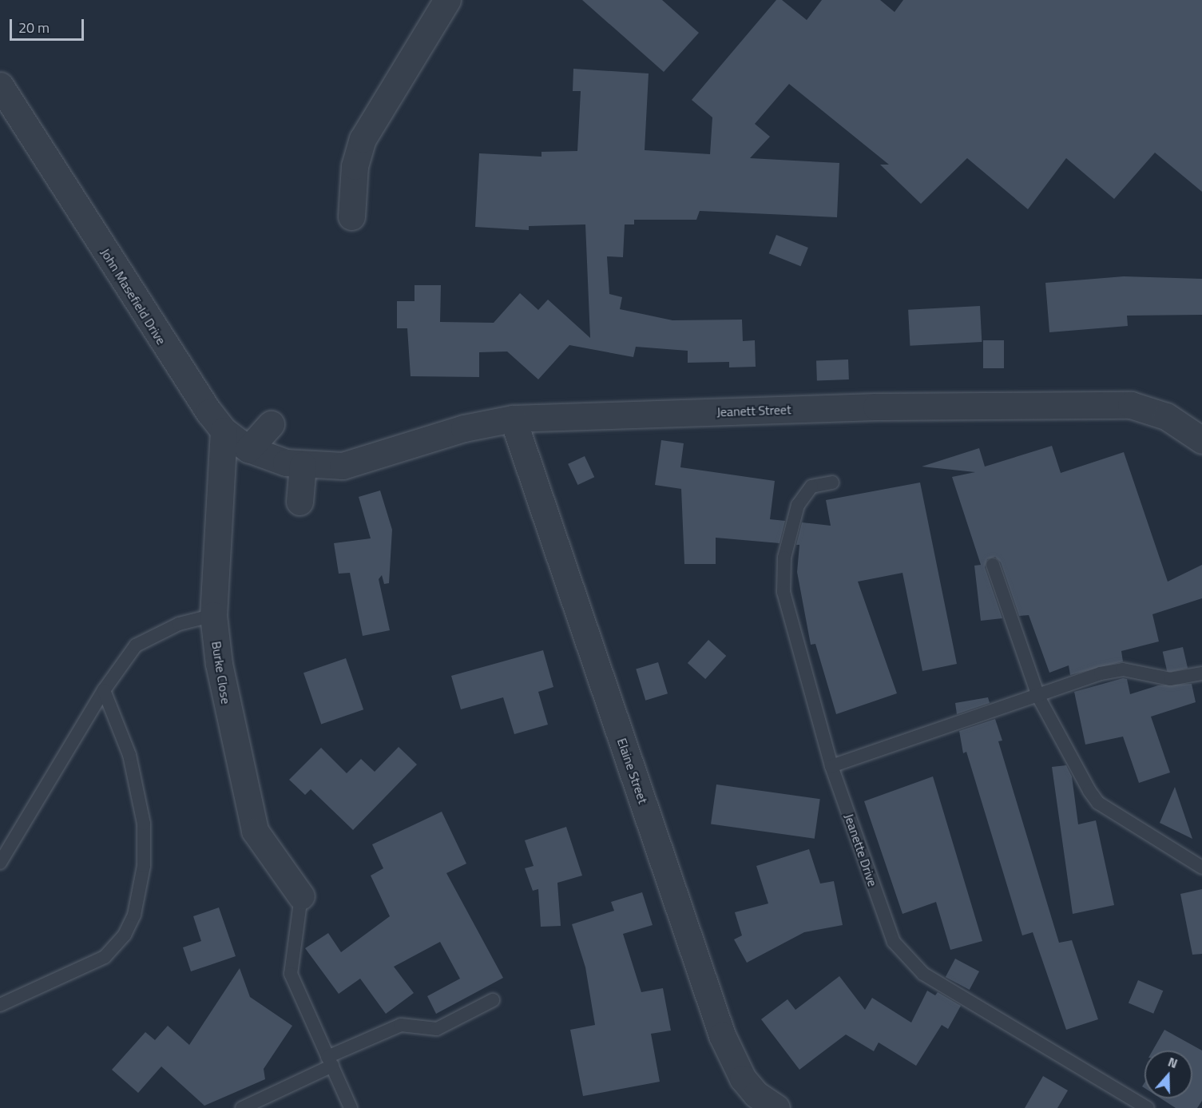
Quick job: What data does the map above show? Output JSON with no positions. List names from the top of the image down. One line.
{"streets":{"street":["John Masefield Drive","Jeanett Street","Burke Close","Elaine Street"],"lane":["Jeanette Drive"]},"crossings":[["John Masefield Drive","Jeanett Street"],["John Masefield Drive","Burke Close"],["Jeanett Street","Elaine Street"]],"scale_bar":"20 m","north":"top"}
